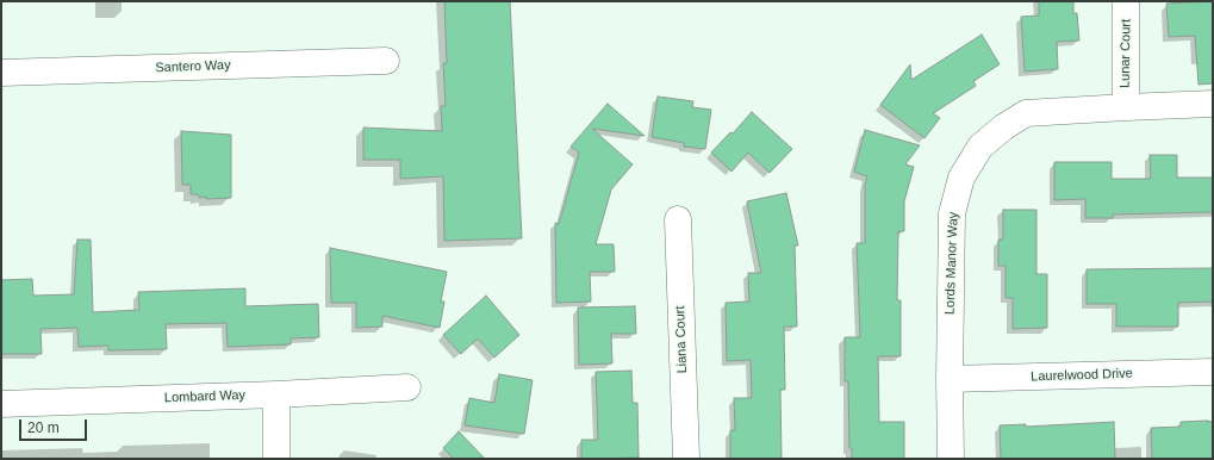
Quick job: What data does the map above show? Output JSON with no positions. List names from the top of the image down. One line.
{"streets":{"street":["Lunar Court","Santero Way","Lords Manor Way","Liana Court","Laurelwood Drive","Lombard Way"]},"crossings":[["Lunar Court","Lords Manor Way"],["Lords Manor Way","Laurelwood Drive"]],"scale_bar":"20 m"}
